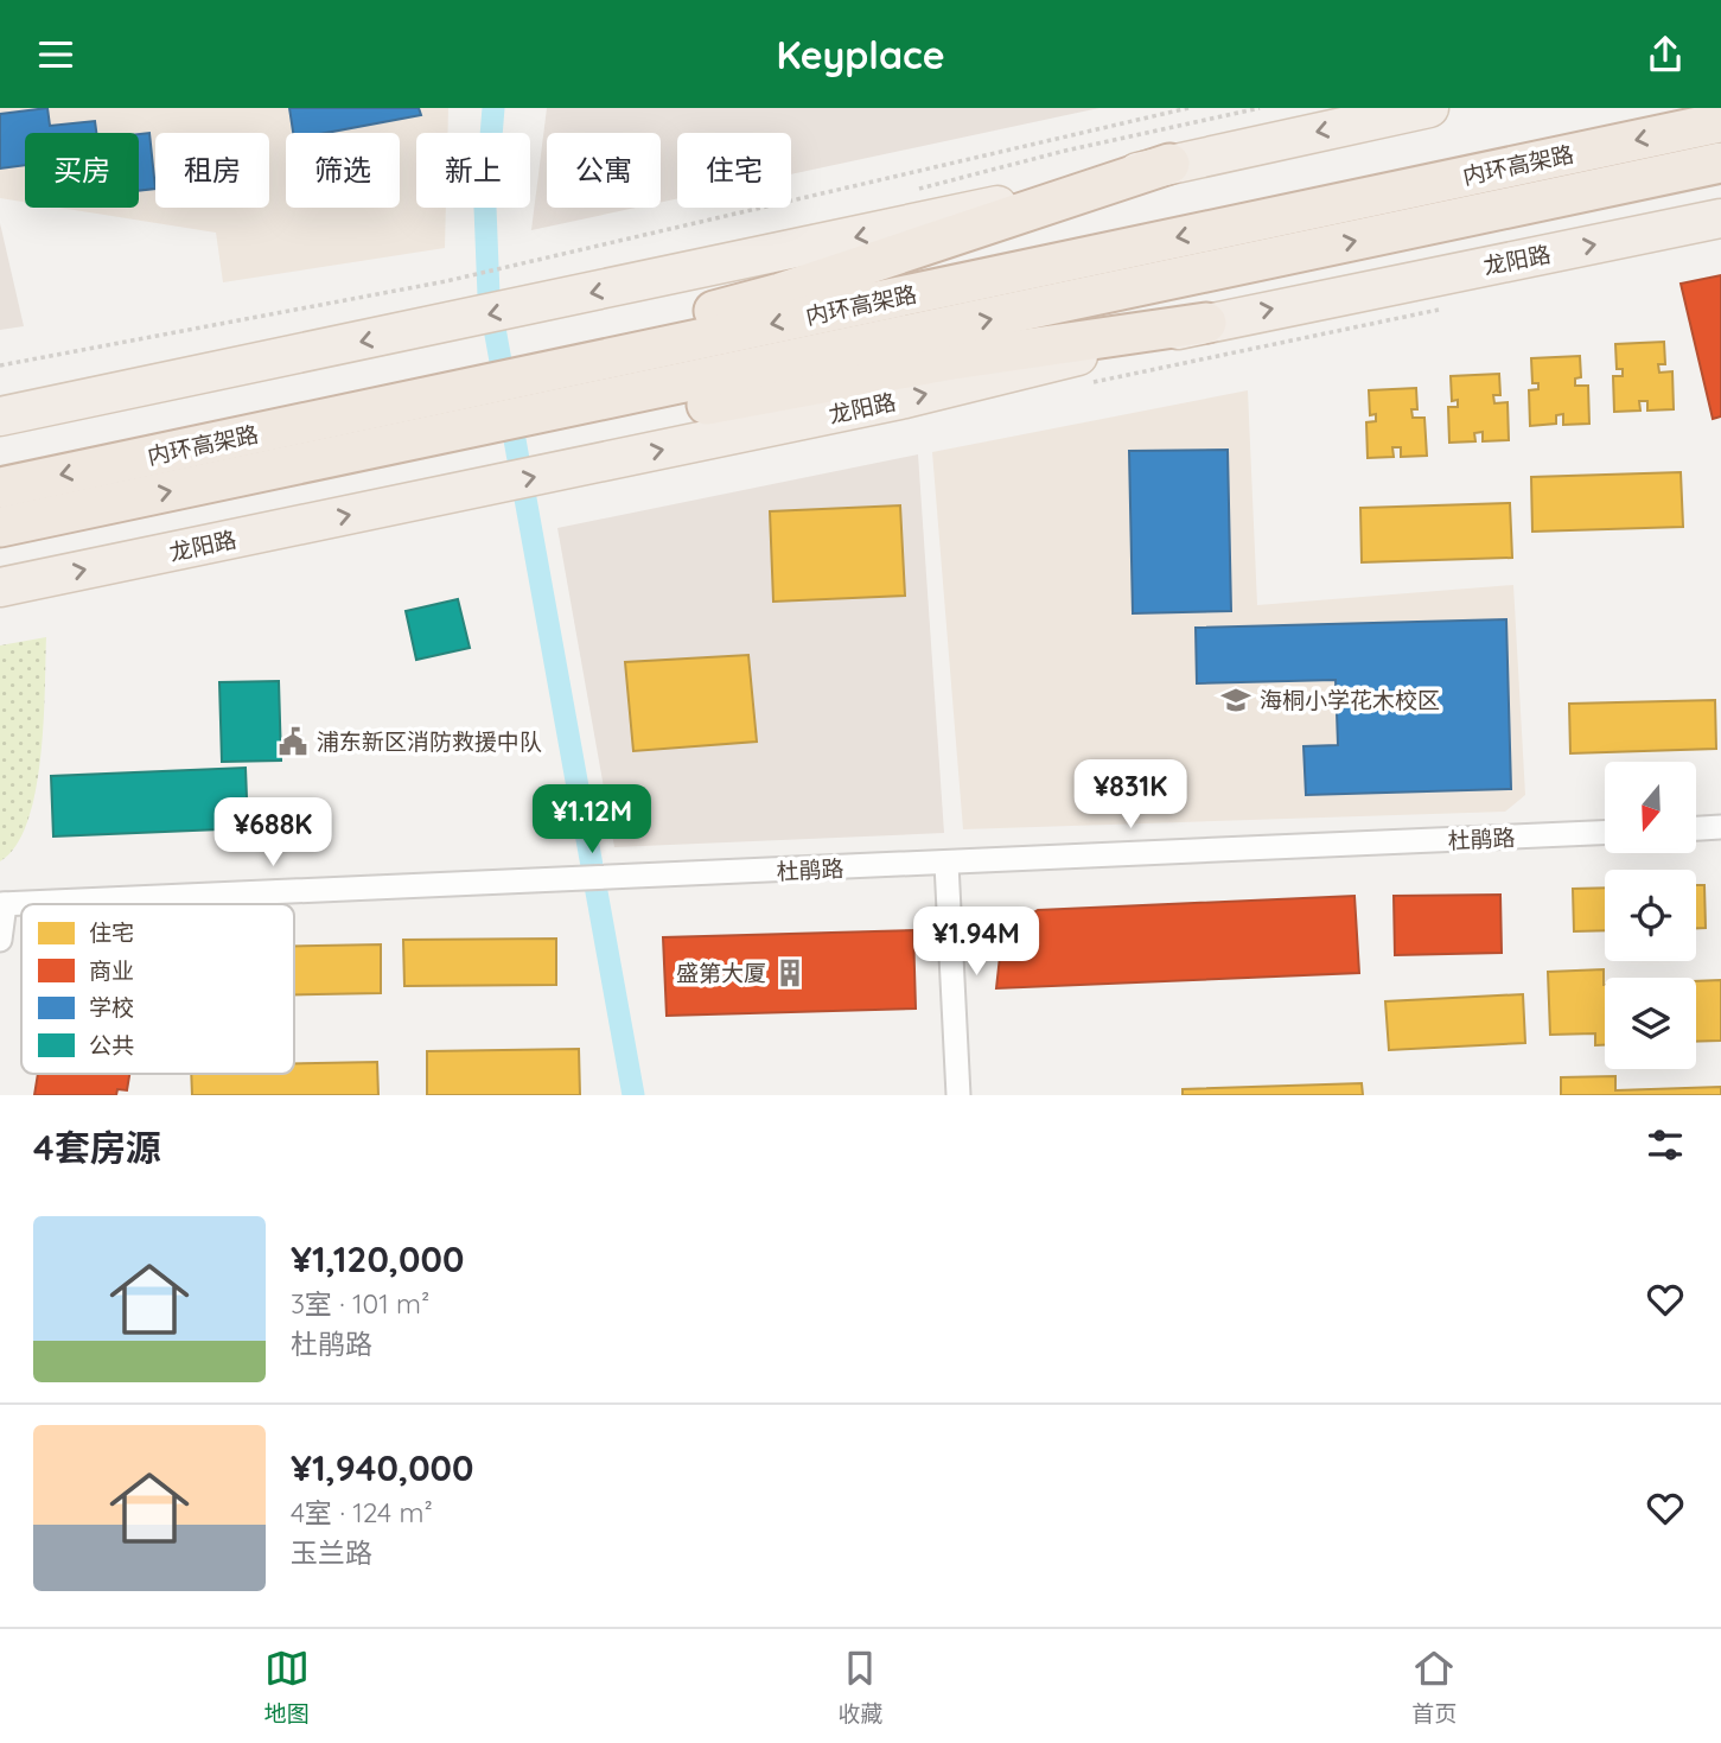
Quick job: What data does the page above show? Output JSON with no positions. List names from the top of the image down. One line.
{"streets":{"highway":["内环高架路"],"main road":["龙阳路"],"street":["杜鹃路"]},"places":{"school or university":["海桐小学花木校区"],"public building":["浦东新区消防救援中队"],"building":["盛第大厦"]},"legend":["住宅","商业","学校","公共"],"north":"bottom","page":{"header":"Keyplace","chip":["买房","租房","筛选","新上","公寓","住宅"],"price":["¥831K","¥1.12M","¥688K","¥1.94M"],"heading":"4套房源","list":[{"name":"¥1,120,000","note":"3室 · 101 m² · 杜鹃路"},{"name":"¥1,940,000","note":"4室 · 124 m² · 玉兰路"}],"tabs":["地图","收藏","首页"]}}
